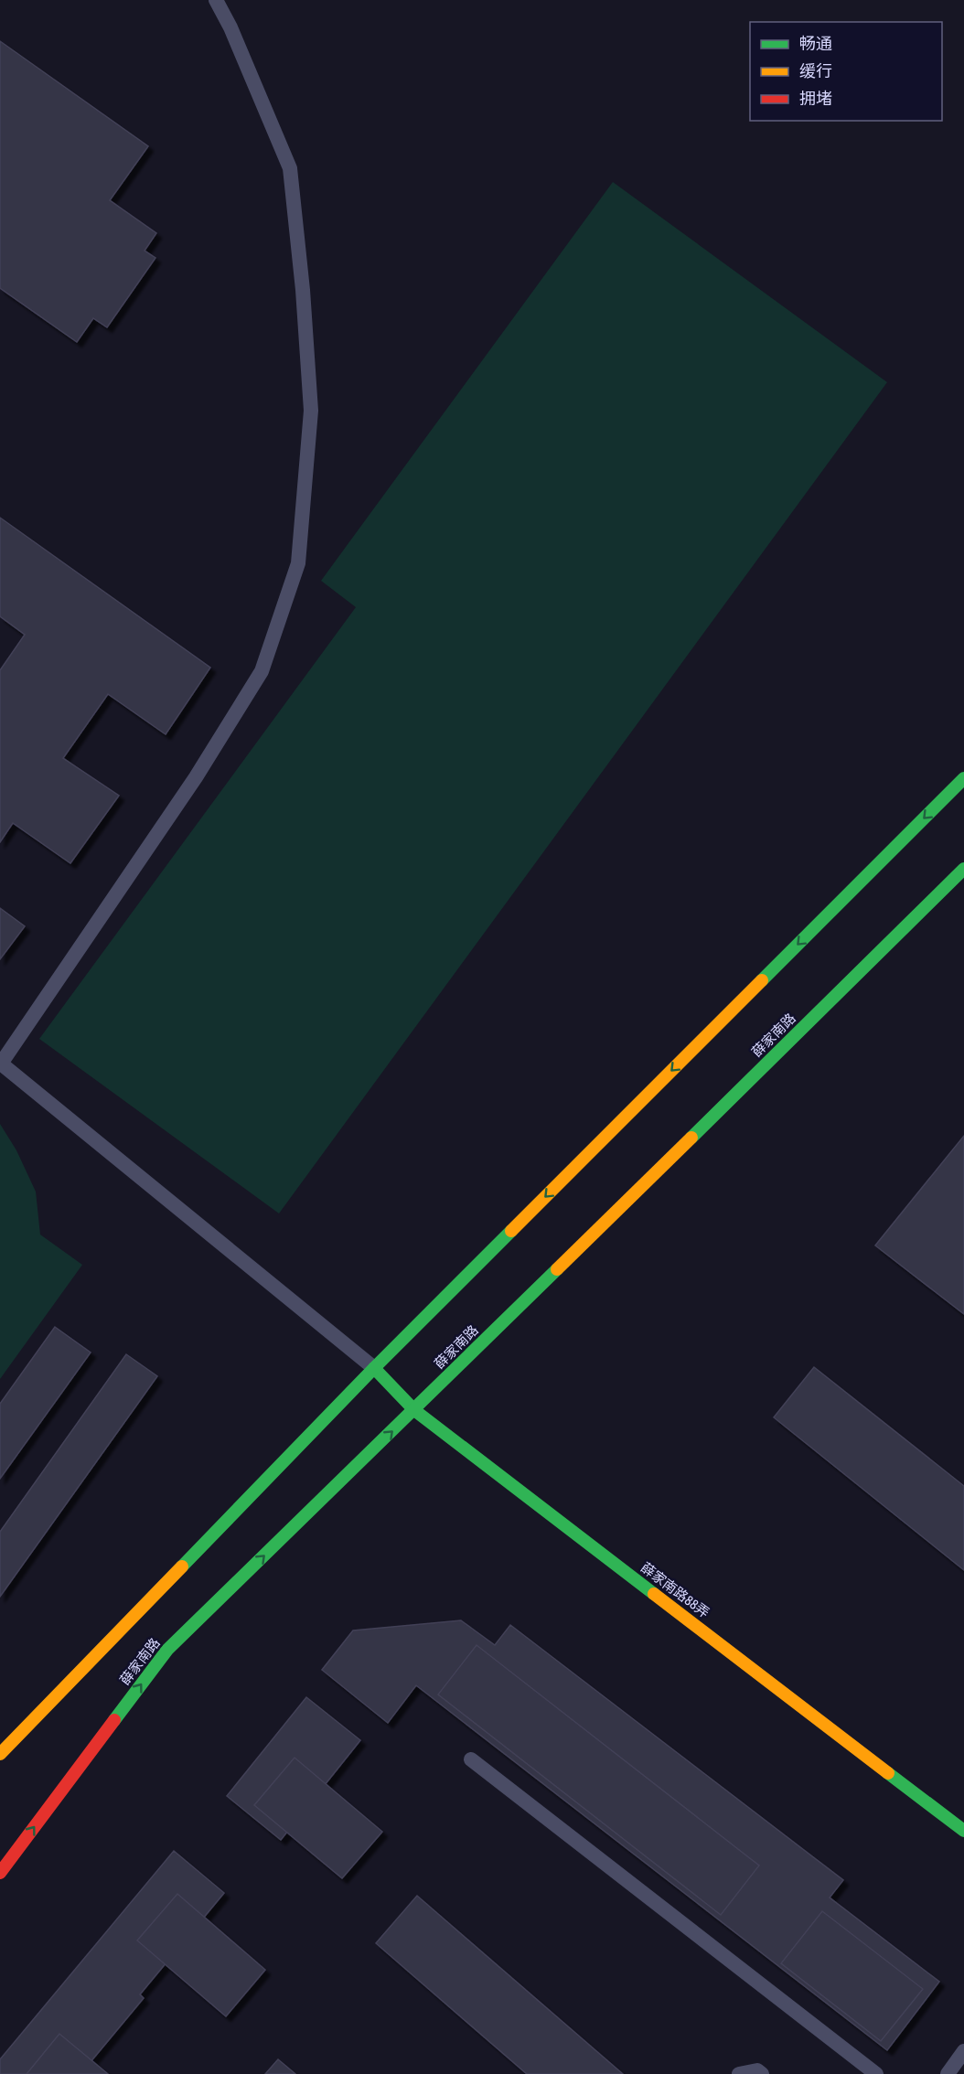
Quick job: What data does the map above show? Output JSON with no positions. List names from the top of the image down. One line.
{"streets":{"main road":["薛家南路","薛家南路88弄"]},"crossings":[["薛家南路","薛家南路88弄"]],"legend":["畅通","缓行","拥堵"]}
